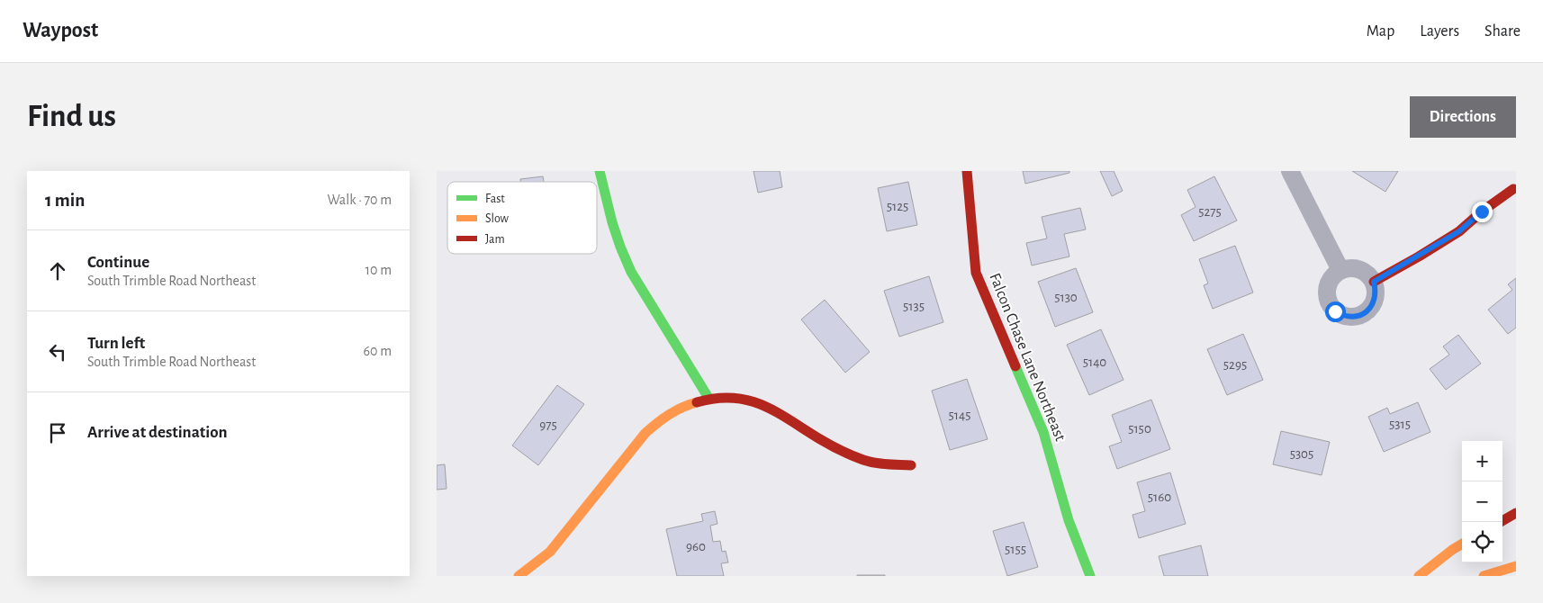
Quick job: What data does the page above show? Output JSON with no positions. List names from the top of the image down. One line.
{"streets":{"main road":["Falcon Chase Lane Northeast"]},"house_numbers":["5125","5275","5130","5135","5140","5295","5145","5315","975","5150","5305","5160","960","5155"],"legend":["Fast","Slow","Jam"],"page":{"header":"Waypost","nav":["Map","Layers","Share"],"buttons":"Directions","title":"Find us","heading":["1 min","Walk · 70 m"],"list":[["Continue","South Trimble Road Northeast","10 m"],["Turn left","South Trimble Road Northeast","60 m"],"Arrive at destination"],"map_buttons":["+","−"]}}
